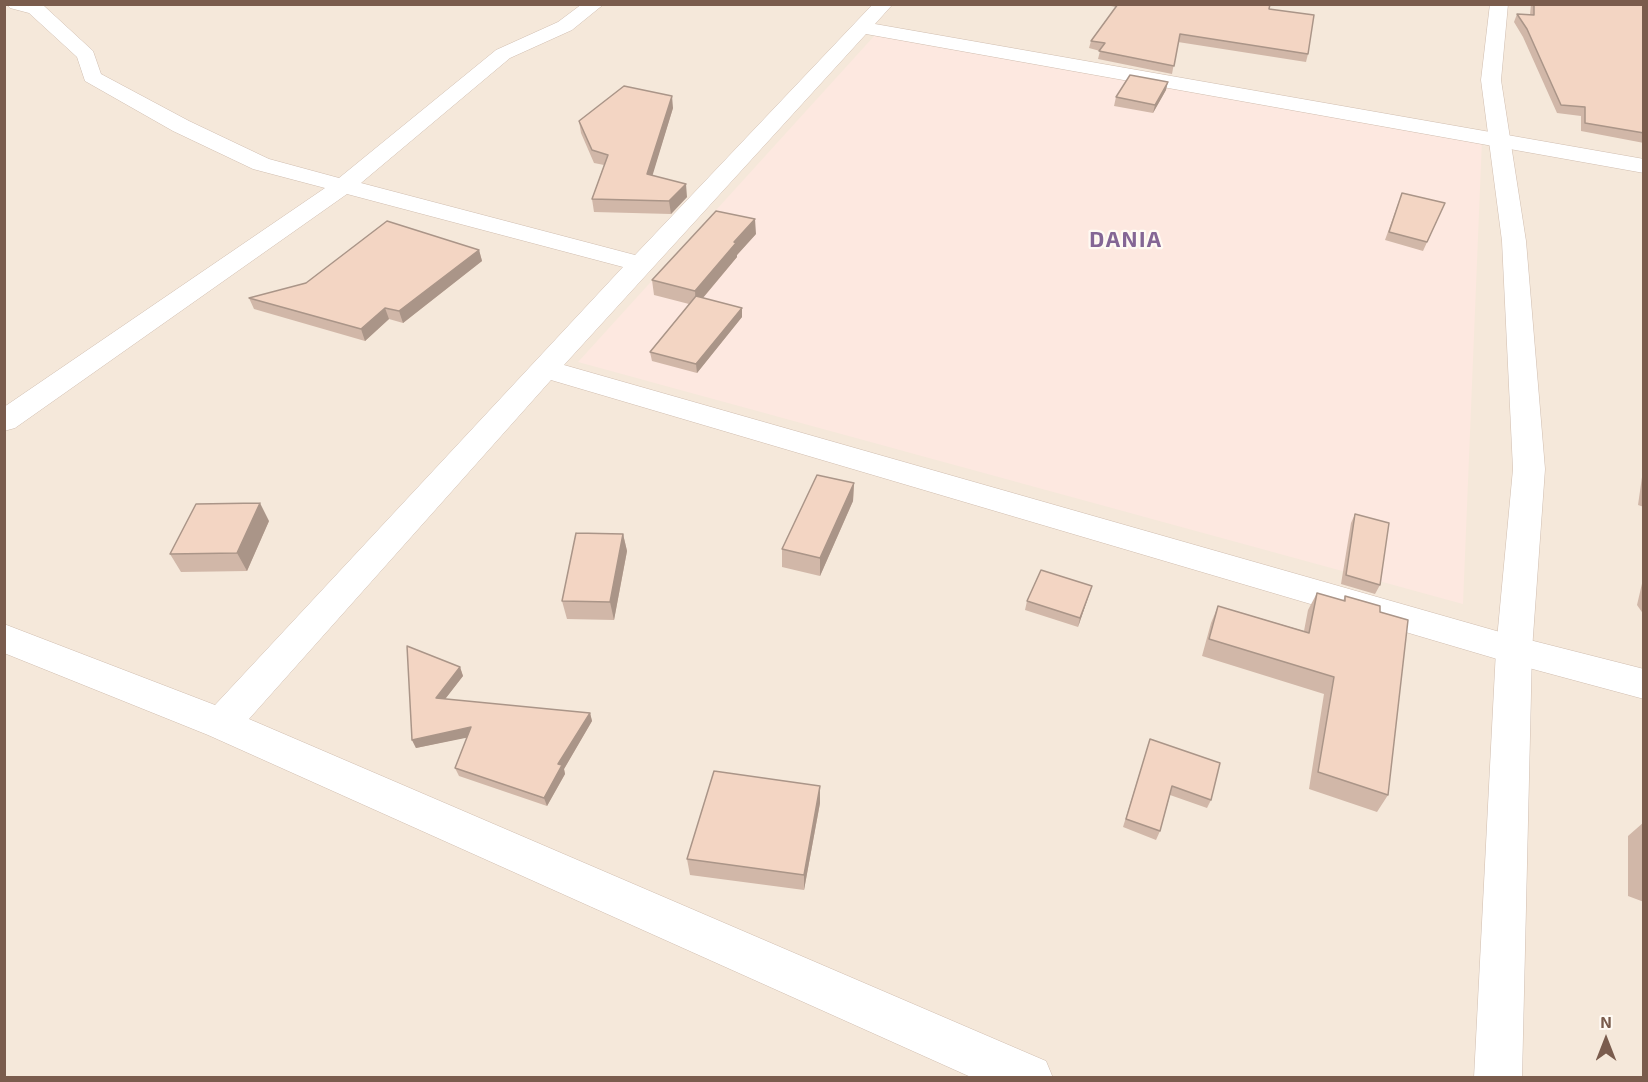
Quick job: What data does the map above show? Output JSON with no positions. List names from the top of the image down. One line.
{"districts":["DANIA"],"north":"top"}
